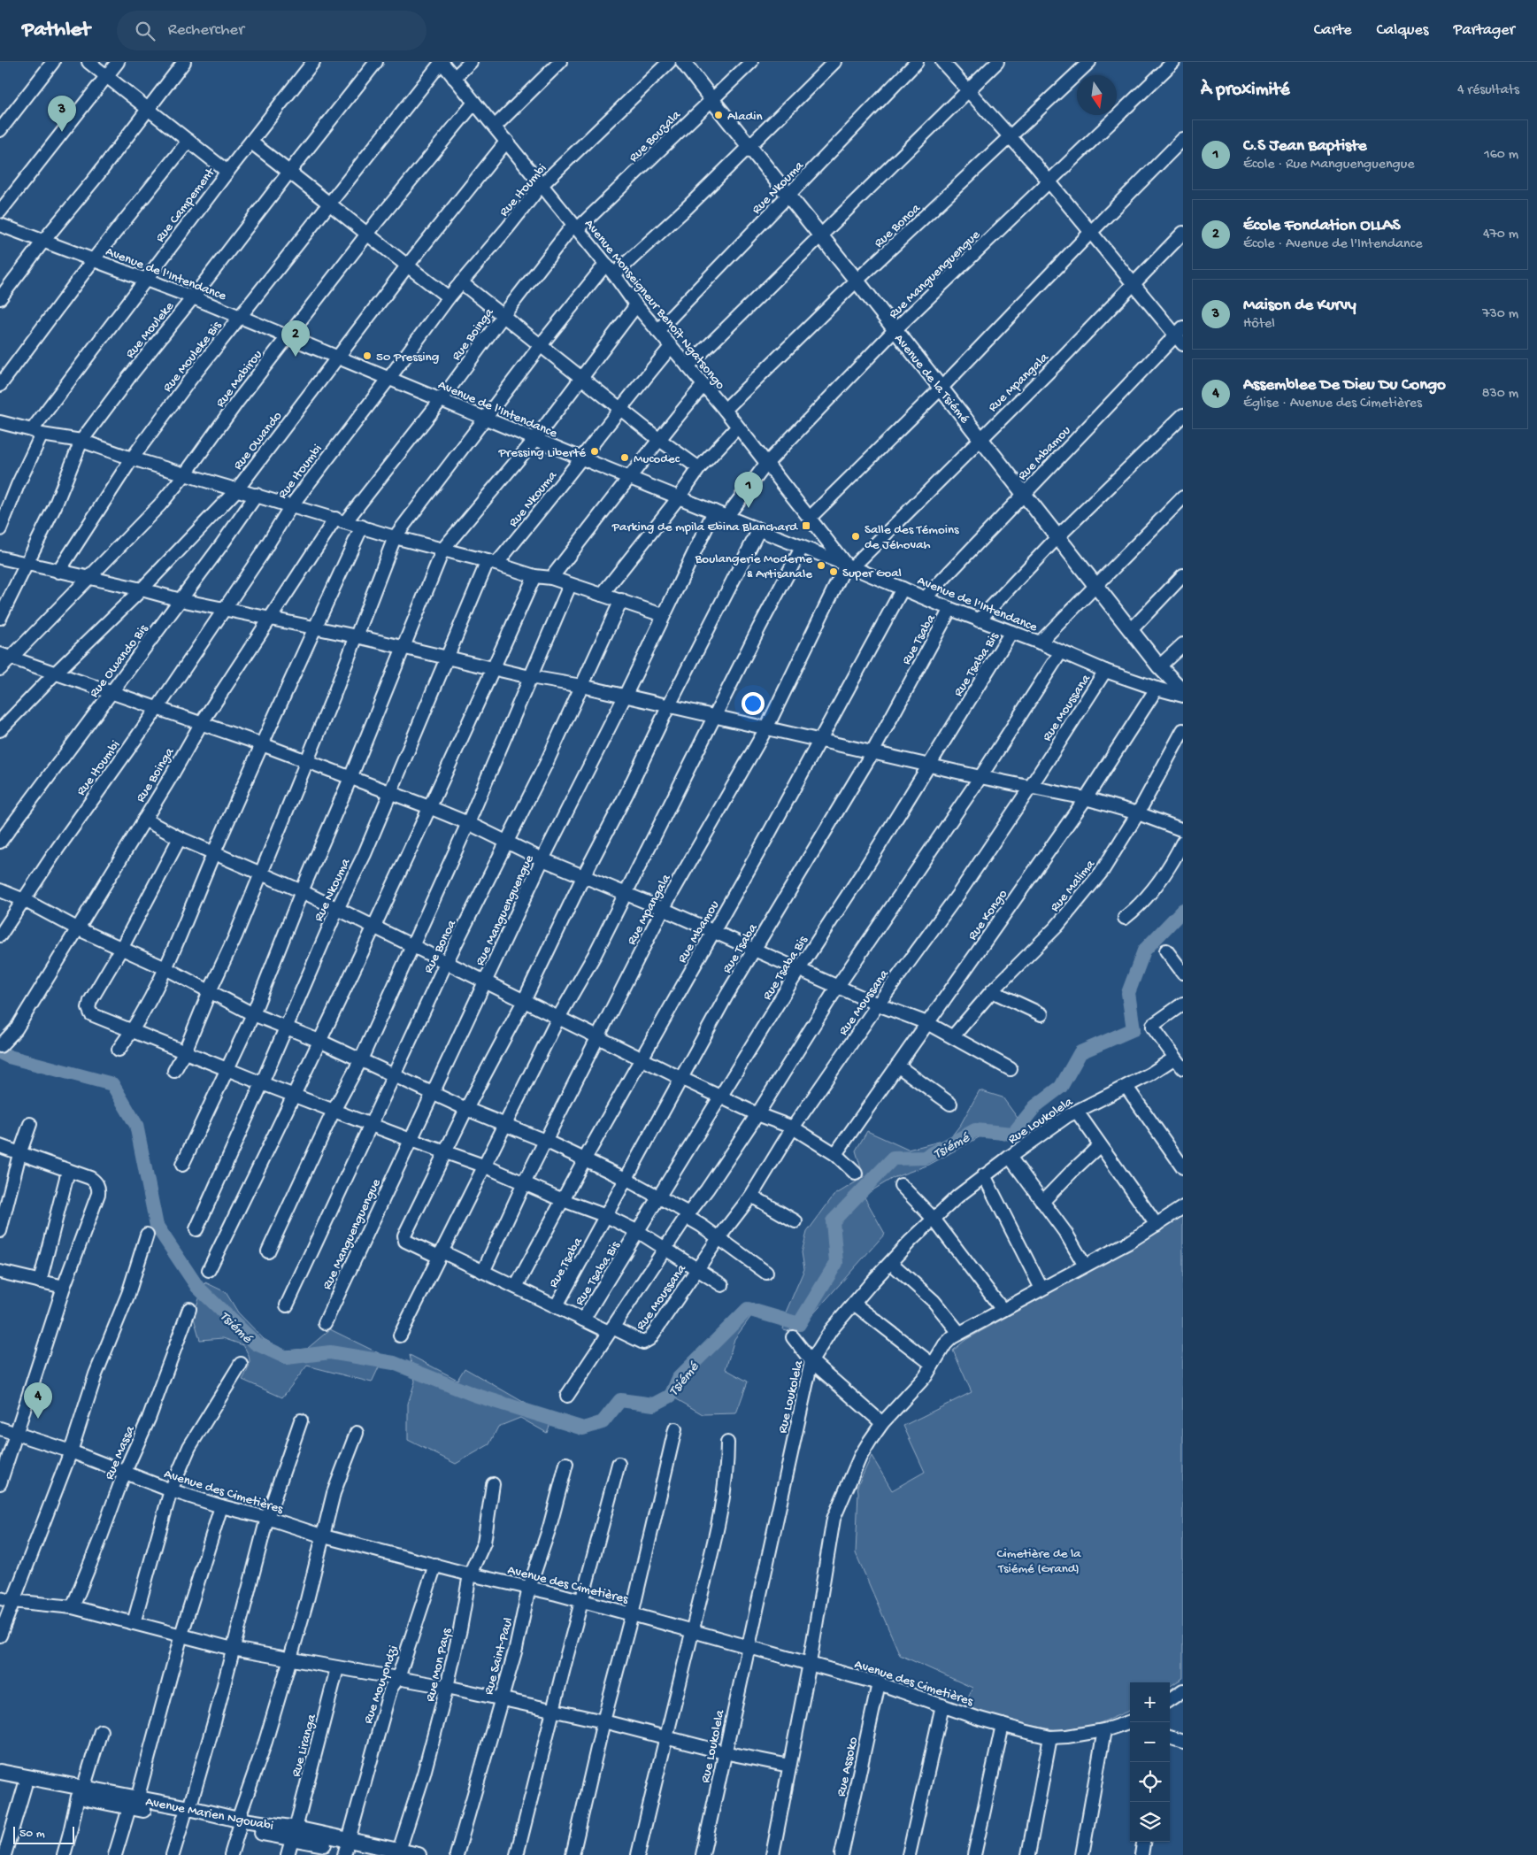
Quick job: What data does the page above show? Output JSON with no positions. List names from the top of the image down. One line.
{"streets":{"main road":["Avenue de la Tsiémé","Avenue Marien Ngouabi"],"street":["Rue Bouzala","Rue Nkouma","Rue Itoumbi","Rue Campement","Rue Bonoa","Avenue de l'Intendance","Rue Manguenguengue","Avenue Monseigneur Benoît Ngatsongo","Rue Mouleke","Rue Boinga","Rue Mouleke Bis","Rue Mabirou","Rue Mpangala","Rue Owando","Rue Mbamou","Rue Tsaba","Rue Owando Bis","Rue Tsaba Bis","Rue Moussana","Rue Malima","Rue Kongo","Rue Loukolela","Rue Massa","Avenue des Cimetières","Rue Saint-Paul","Rue Mon Pays","Rue Mouyondzi","Rue Liranga","Rue Assoko"]},"crossings":[["Rue Bouzala","Avenue Monseigneur Benoît Ngatsongo"],["Rue Bouzala","Rue Boinga"],["Rue Bouzala","Avenue de la Tsiémé"],["Rue Nkouma","Avenue de l'Intendance"],["Rue Nkouma","Avenue Monseigneur Benoît Ngatsongo"],["Rue Nkouma","Avenue de la Tsiémé"],["Rue Itoumbi","Avenue de l'Intendance"],["Rue Itoumbi","Avenue Monseigneur Benoît Ngatsongo"],["Rue Campement","Avenue de l'Intendance"],["Rue Bonoa","Avenue Monseigneur Benoît Ngatsongo"],["Rue Bonoa","Avenue de la Tsiémé"],["Avenue de l'Intendance","Rue Manguenguengue"],["Avenue de l'Intendance","Avenue Monseigneur Benoît Ngatsongo"],["Avenue de l'Intendance","Rue Mouleke"],["Avenue de l'Intendance","Rue Boinga"],["Avenue de l'Intendance","Rue Mouleke Bis"],["Avenue de l'Intendance","Rue Mabirou"],["Avenue de l'Intendance","Rue Mpangala"],["Avenue de l'Intendance","Rue Owando"],["Avenue de l'Intendance","Rue Mbamou"],["Avenue de l'Intendance","Rue Tsaba"],["Avenue de l'Intendance","Rue Tsaba Bis"],["Avenue de l'Intendance","Rue Moussana"],["Avenue de l'Intendance","Rue Kongo"],["Rue Manguenguengue","Avenue Monseigneur Benoît Ngatsongo"],["Rue Manguenguengue","Avenue de la Tsiémé"],["Avenue Monseigneur Benoît Ngatsongo","Rue Boinga"],["Avenue Monseigneur Benoît Ngatsongo","Rue Mouleke Bis"],["Avenue Monseigneur Benoît Ngatsongo","Rue Mabirou"],["Avenue Monseigneur Benoît Ngatsongo","Rue Mpangala"],["Avenue Monseigneur Benoît Ngatsongo","Rue Owando"],["Avenue de la Tsiémé","Rue Mpangala"],["Avenue de la Tsiémé","Rue Mbamou"],["Rue Loukolela","Avenue des Cimetières"],["Rue Massa","Avenue des Cimetières"],["Avenue des Cimetières","Rue Saint-Paul"],["Avenue des Cimetières","Rue Mon Pays"],["Avenue des Cimetières","Rue Mouyondzi"],["Avenue des Cimetières","Rue Assoko"],["Rue Mon Pays","Avenue Marien Ngouabi"],["Rue Mouyondzi","Avenue Marien Ngouabi"],["Rue Liranga","Avenue Marien Ngouabi"]],"water":["Tsiémé"],"parks":["Cimetière de la Tsiémé (Grand)"],"places":{"other":["Aladin","50 Pressing","Pressing Liberté","Mucodec","Salle des Témoins de Jéhovah","Boulangerie Moderne & Artisanale","Super Goal"],"transit":["Parking de mpila Ebina Blanchard"]},"scale_bar":"50 m","north":"bottom","page":{"header":"Pathlet","search":"Rechercher","nav":["Carte","Calques","Partager"],"heading":["À proximité","4 résultats"],"pins":["3","2","1","4"],"list":[{"mark":"1","name":"C.S Jean Baptiste","note":"École · Rue Manguenguengue","value":"160 m"},{"mark":"2","name":"École Fondation OLLAS","note":"École · Avenue de l'Intendance","value":"470 m"},{"mark":"3","name":"Maison de Kurvy","note":"Hôtel","value":"730 m"},{"mark":"4","name":"Assemblee De Dieu Du Congo","note":"Église · Avenue des Cimetières","value":"830 m"}],"map_buttons":["+","−"],"scale":"50 m"}}
